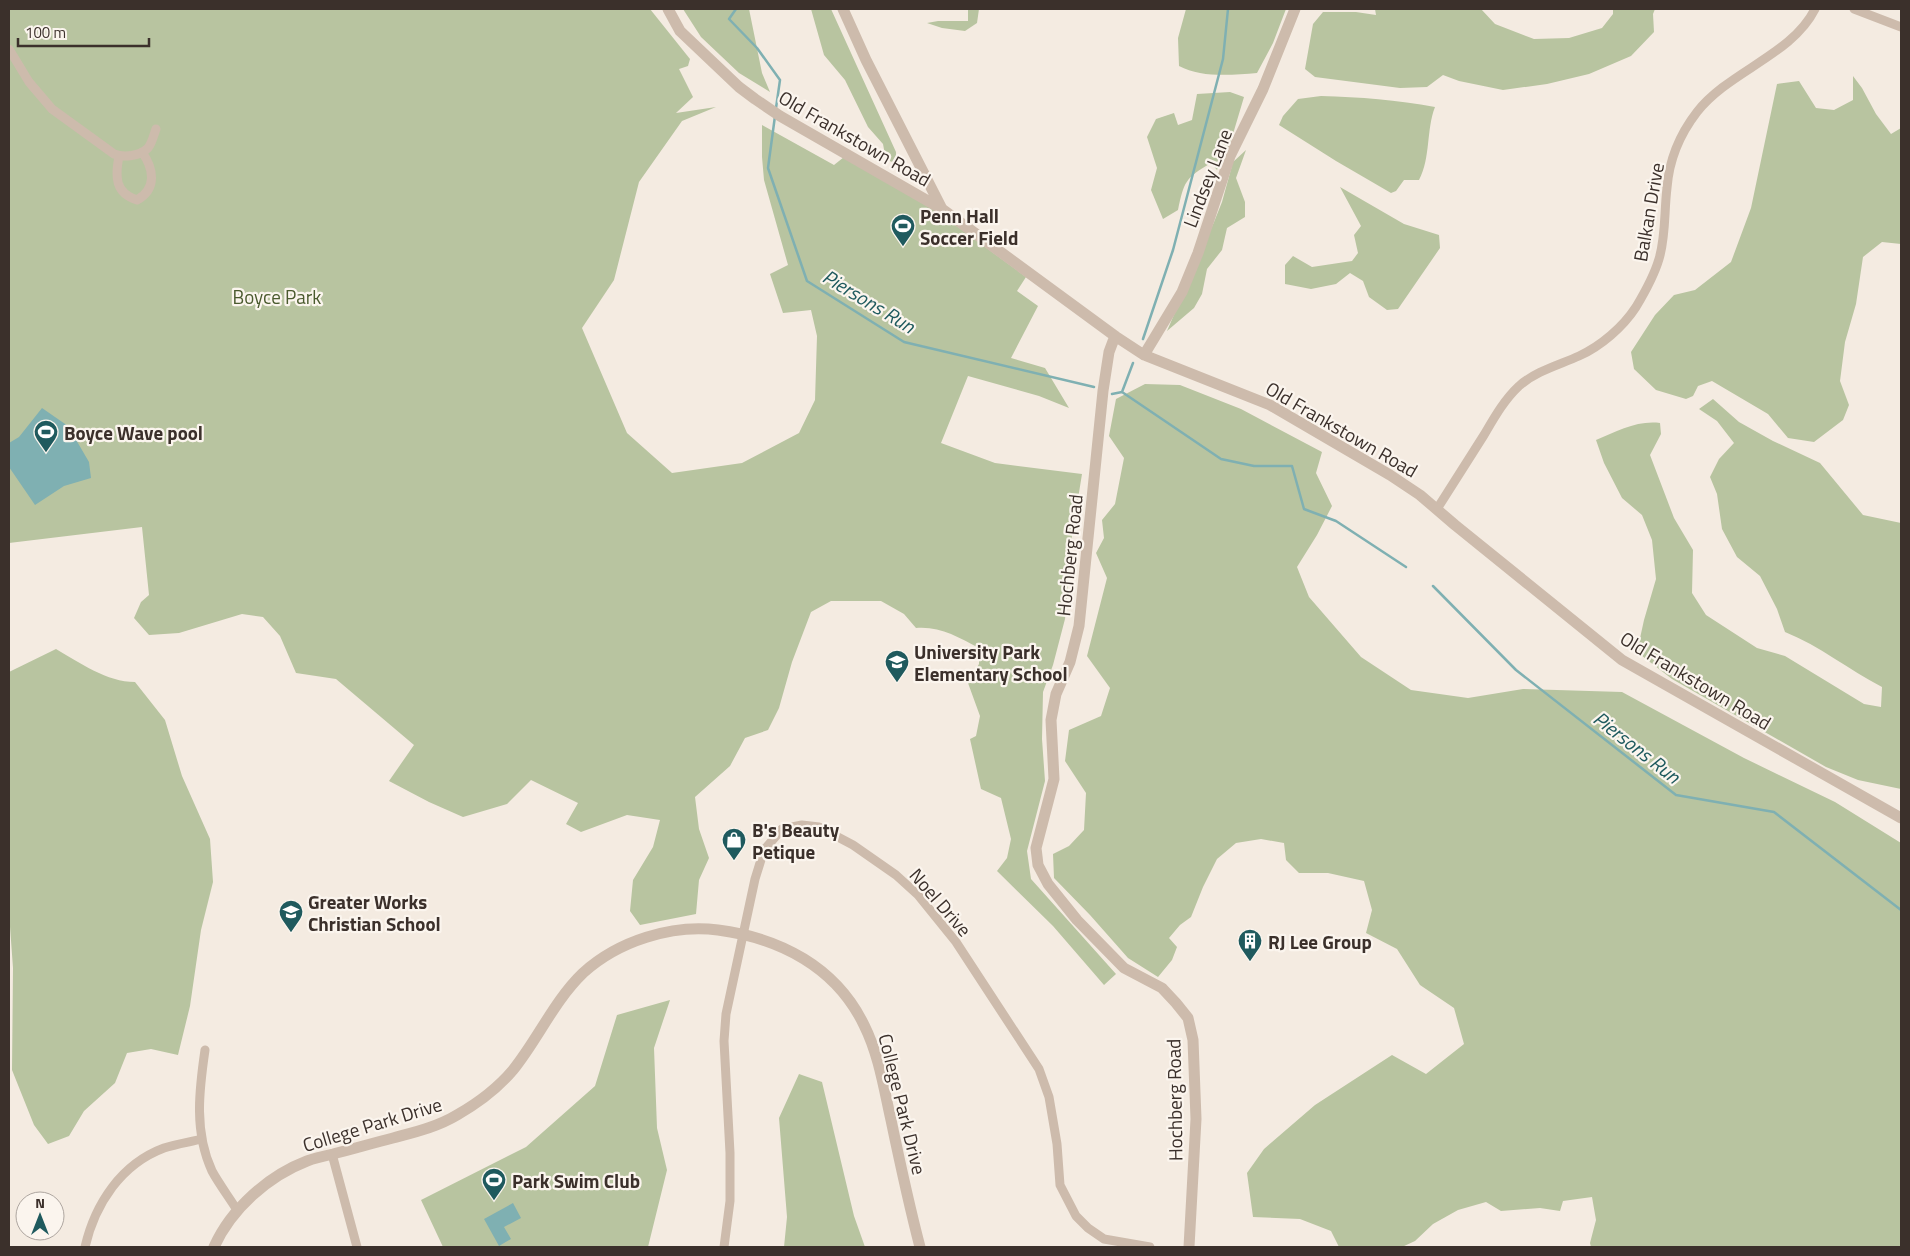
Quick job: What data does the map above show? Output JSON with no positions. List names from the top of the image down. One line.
{"streets":{"street":["Old Frankstown Road","Lindsey Lane","Balkan Drive","Hochberg Road","Noel Drive","College Park Drive"]},"crossings":[["Old Frankstown Road","Lindsey Lane"],["Old Frankstown Road","Balkan Drive"],["Old Frankstown Road","Hochberg Road"],["Noel Drive","College Park Drive"]],"water":["Piersons Run"],"parks":["Boyce Park"],"places":{"sports":["Penn Hall Soccer Field","Boyce Wave pool","Park Swim Club"],"school or university":["University Park Elementary School","Greater Works Christian School"],"shop":["B's Beauty Petique"],"building":["RJ Lee Group"]},"scale_bar":"100 m","north":"top"}
